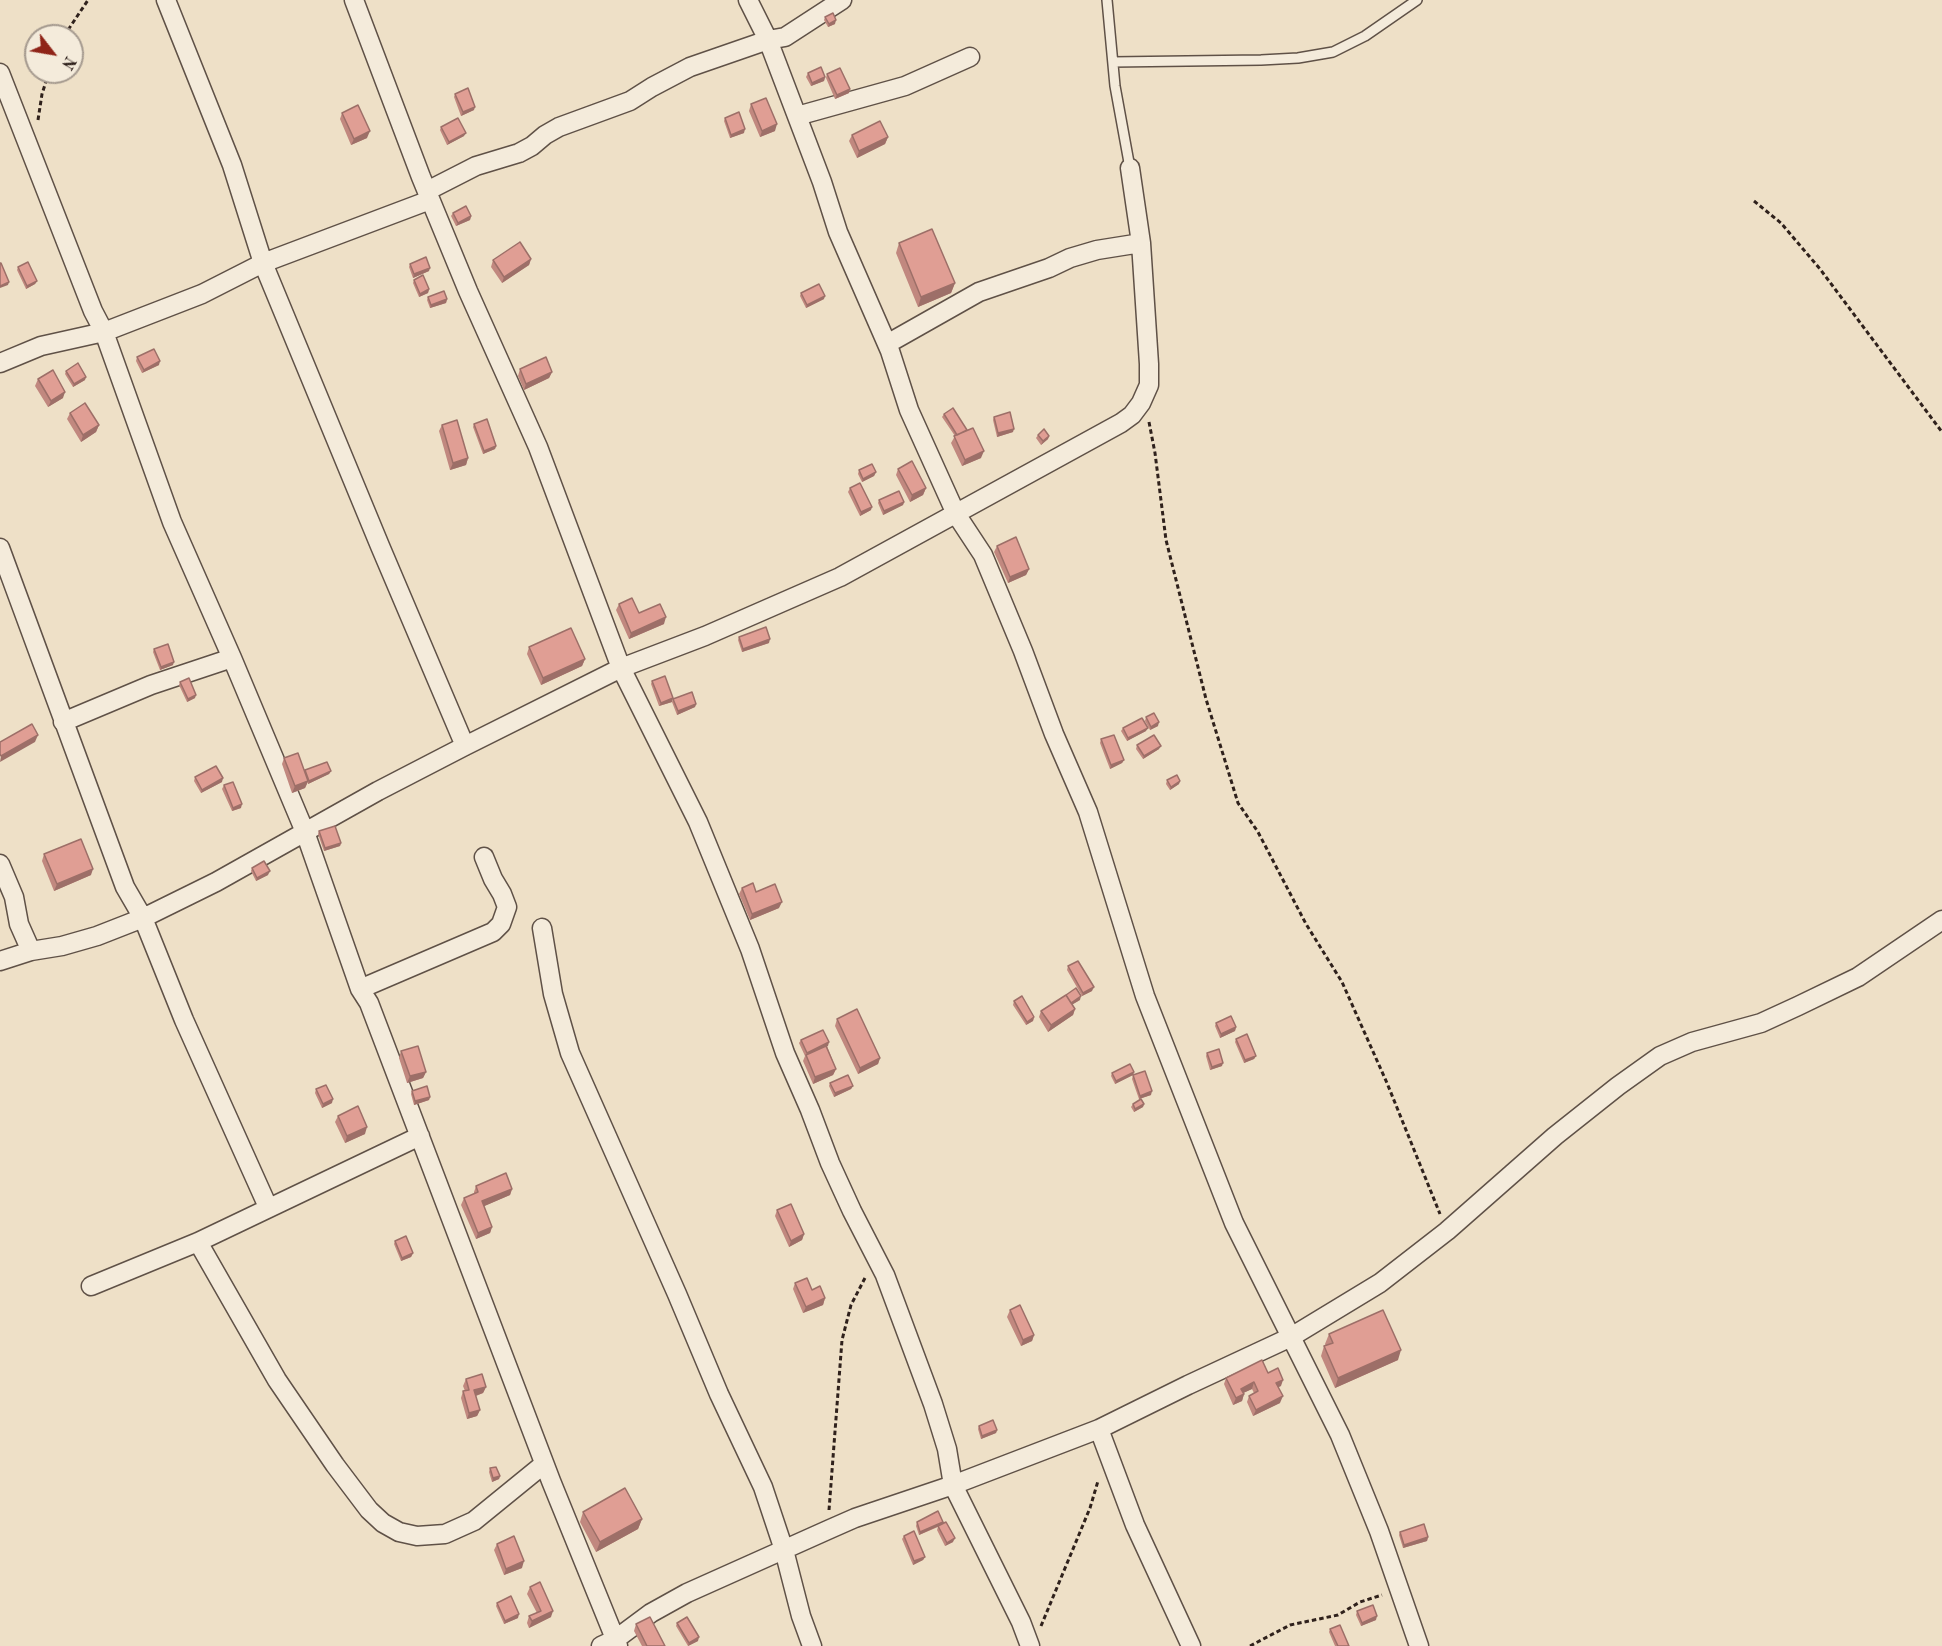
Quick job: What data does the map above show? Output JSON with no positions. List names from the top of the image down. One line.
{"north":"bottom right"}
